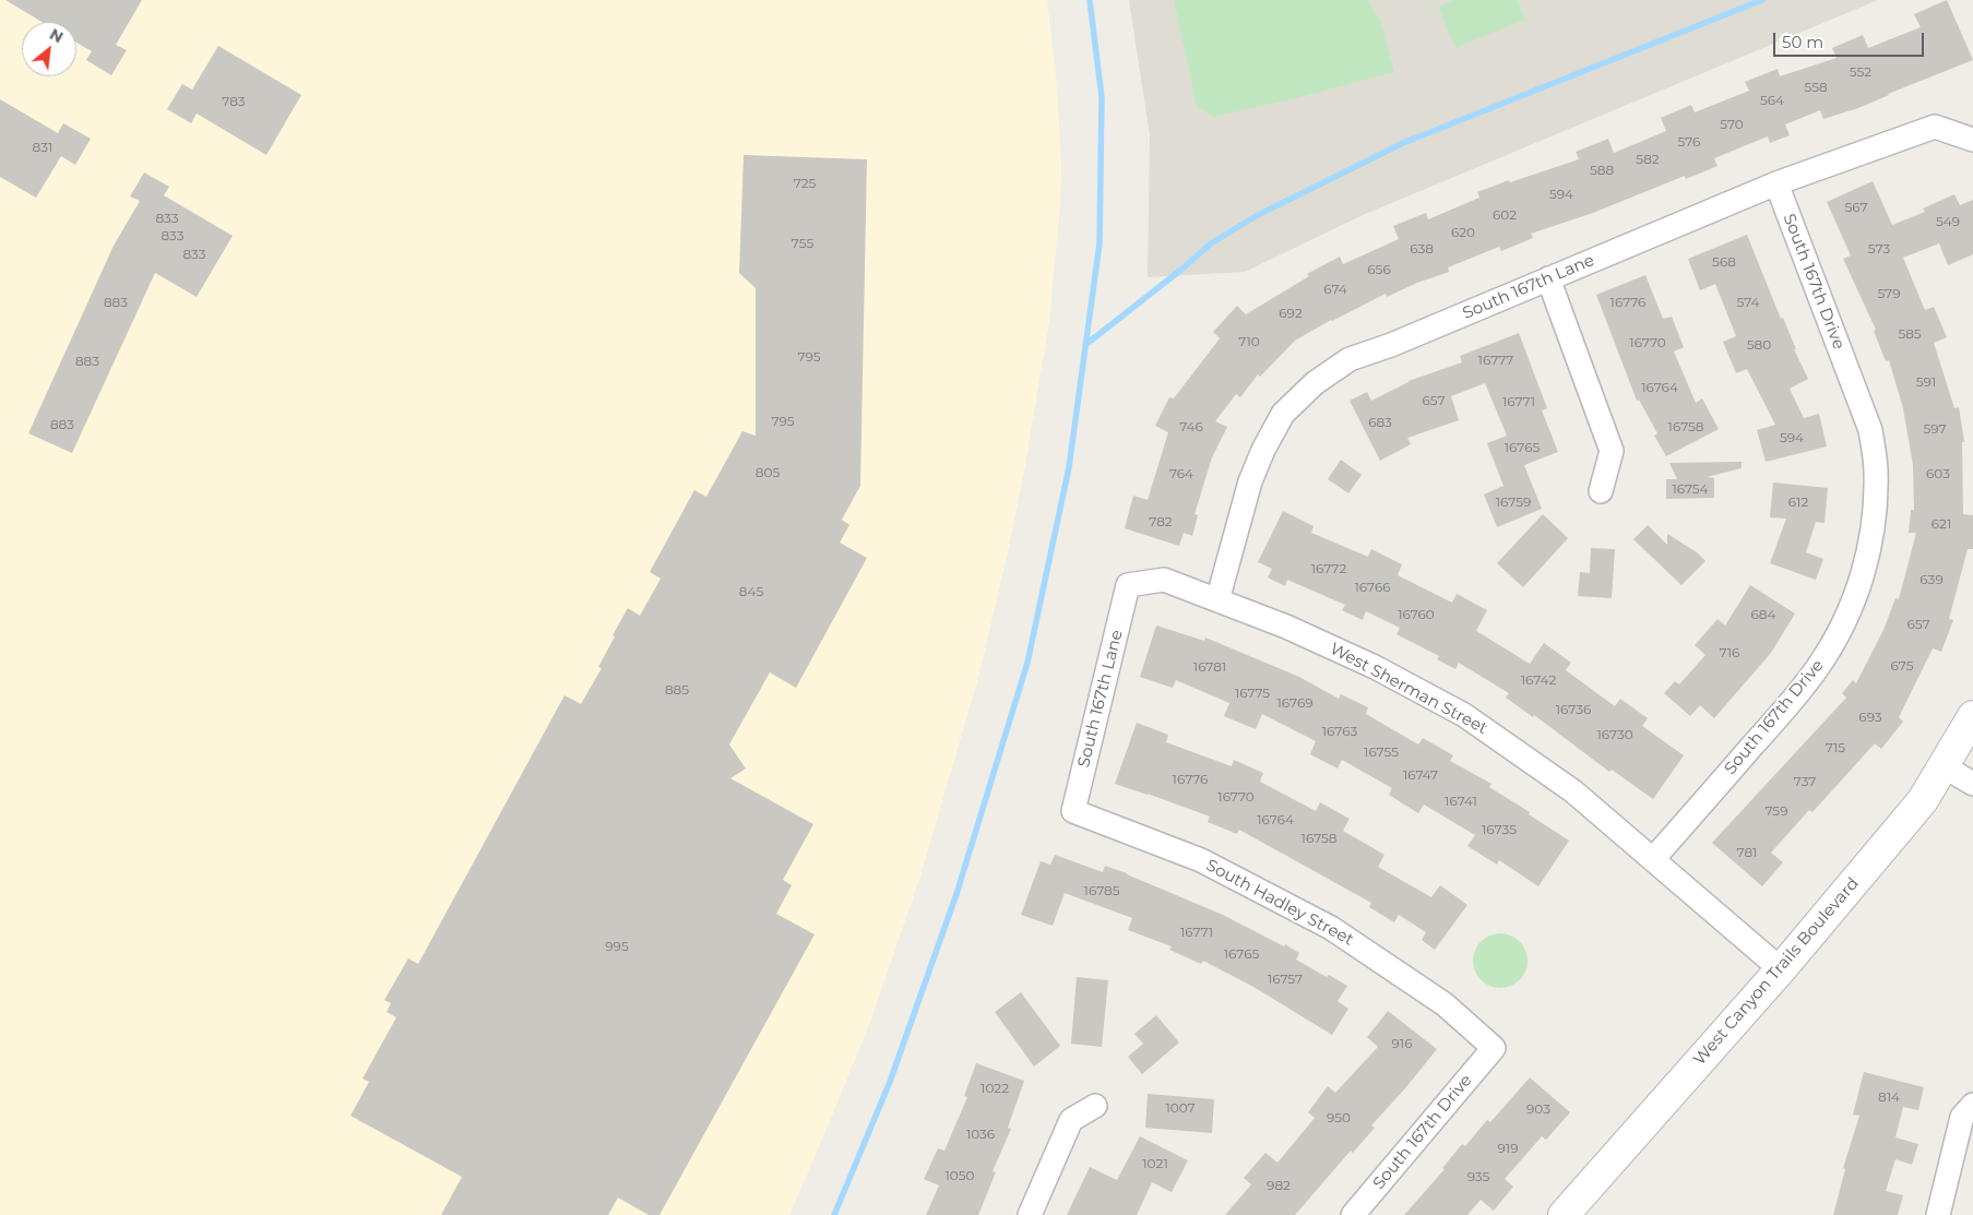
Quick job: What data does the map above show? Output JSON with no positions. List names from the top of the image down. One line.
{"streets":{"street":["South 167th Drive","South 167th Lane","West Sherman Street","South Hadley Street","West Canyon Trails Boulevard"]},"crossings":[["South 167th Drive","South 167th Lane"],["South 167th Drive","West Sherman Street"],["South 167th Drive","South Hadley Street"],["South 167th Lane","West Sherman Street"],["South 167th Lane","South Hadley Street"],["West Sherman Street","West Canyon Trails Boulevard"]],"house_numbers":["552","558","564","783","570","576","831","582","588","725","594","567","602","833","549","620","833","755","638","573","833","568","656","674","579","883","16776","574","692","585","710","16770","580","795","16777","883","591","16764","657","16771","795","683","883","746","16758","597","594","16765","805","764","603","16754","16759","612","782","621","16772","639","16766","845","16760","684","657","716","675","16781","16742","885","16775","16769","16736","693","16763","16730","715","16755","16747","16776","737","16770","16741","759","16764","16735","16758","781","16785","16771","995","16765","16757","916","1022","814","1007","903","950","1036","919","1021","1050","935","982"],"scale_bar":"50 m","north":"top right"}
